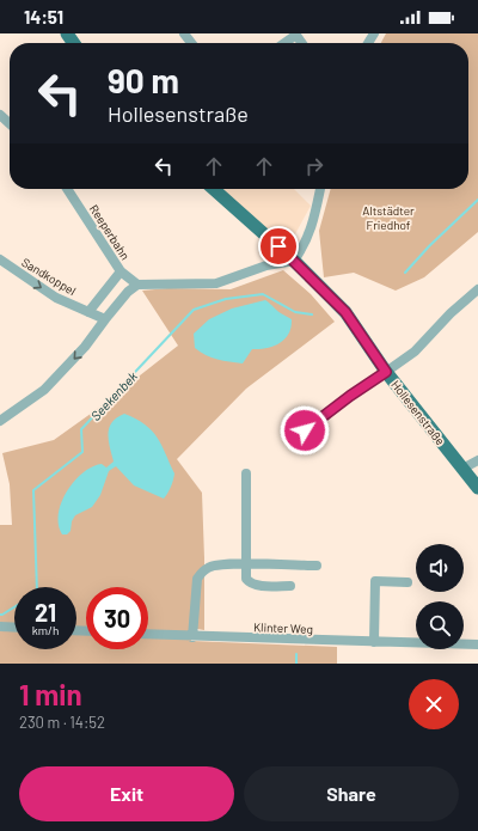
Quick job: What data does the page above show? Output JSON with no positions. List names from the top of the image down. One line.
{"streets":{"main road":["Hollesenstraße"],"street":["Reeperbahn","Sandkoppel","Klinter Weg"]},"one_way":["Sandkoppel"],"water":["Seekenbek"],"parks":["Altstädter Friedhof"],"page":{"status":"14:51","turn":["90 m","Hollesenstraße"],"speed":"21 km/h","limit":"30","heading":["1 min","230 m · 14:52"],"buttons":["Exit","Share"]}}
